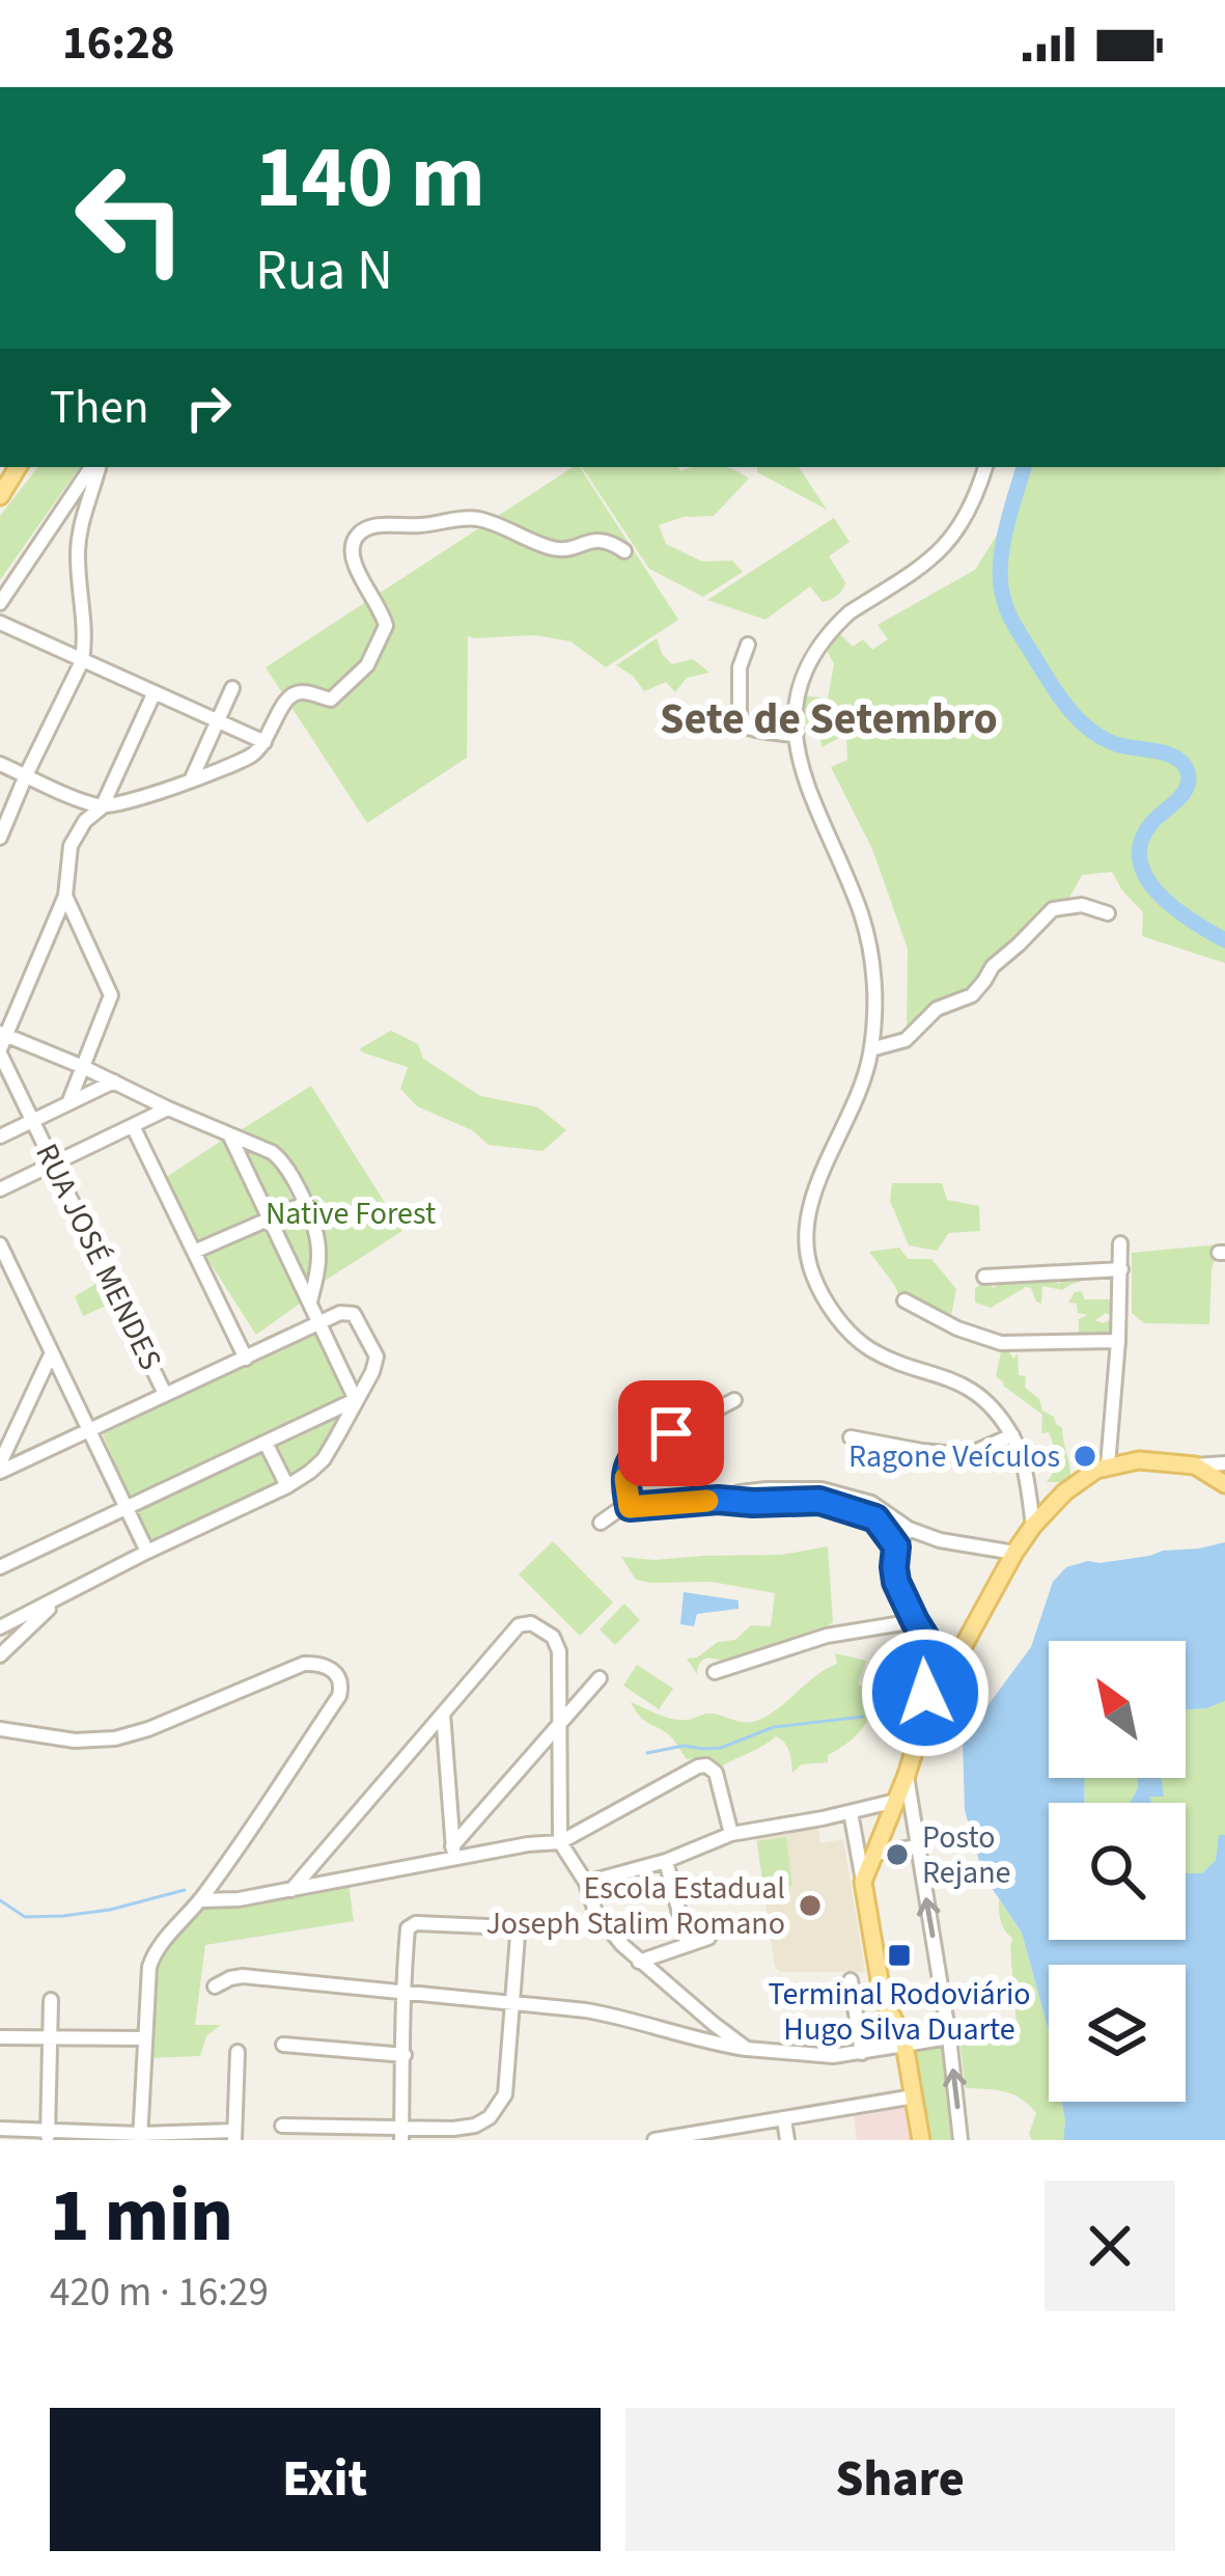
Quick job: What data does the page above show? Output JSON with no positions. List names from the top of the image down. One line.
{"streets":{"street":["RUA JOSÉ MENDES"]},"districts":["Sete de Setembro"],"parks":["Native Forest"],"places":{"other":["Ragone Veículos","Posto Rejane","Escola Estadual Joseph Stalim Romano"],"transit":["Terminal Rodoviário Hugo Silva Duarte"]},"north":"top left","page":{"status":"16:28","turn":["140 m","Rua N"],"then":"Then","heading":["1 min","420 m · 16:29"],"buttons":["Exit","Share"]}}
